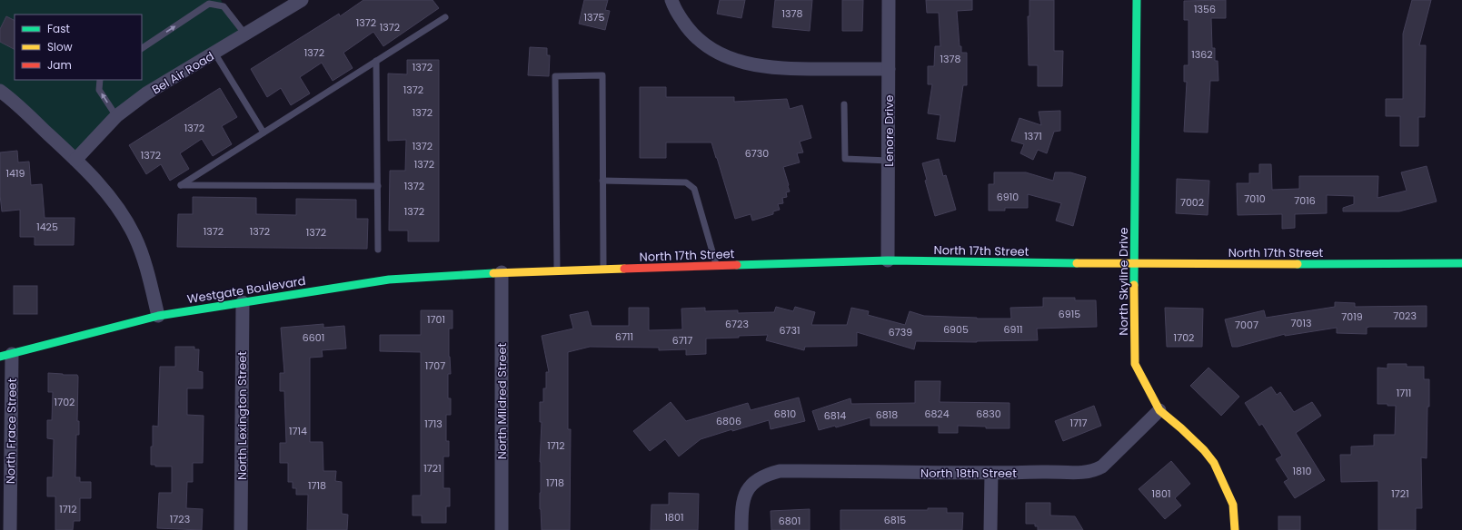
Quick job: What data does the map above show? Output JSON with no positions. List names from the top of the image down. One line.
{"streets":{"street":["Bel Air Road","Lenore Drive","North 17th Street","North Skyline Drive","Westgate Boulevard","North Mildred Street","North Lexington Street","North Frace Street","North 18th Street"]},"crossings":[["Lenore Drive","North 17th Street"],["North 17th Street","North Skyline Drive"],["North 17th Street","Westgate Boulevard"],["North 17th Street","North Mildred Street"],["North Skyline Drive","North 18th Street"],["Westgate Boulevard","North Mildred Street"],["Westgate Boulevard","North Lexington Street"],["Westgate Boulevard","North Frace Street"]],"house_numbers":["1356","1378","1375","1372","1372","1372","1362","1378","1372","1372","1372","1372","1371","1372","6730","1372","1372","1419","1372","6910","7010","7016","7002","1372","1425","1372","1372","1372","6915","7023","7019","1701","7013","6723","7007","6905","6911","6731","6739","6711","6601","1702","6717","1707","1711","1702","6810","6824","6830","6818","6814","6806","1717","1713","1714","1712","1721","1810","1718","1718","1801","1721","1712","1801","1723","6815","6801"],"legend":["Fast","Slow","Jam"]}
